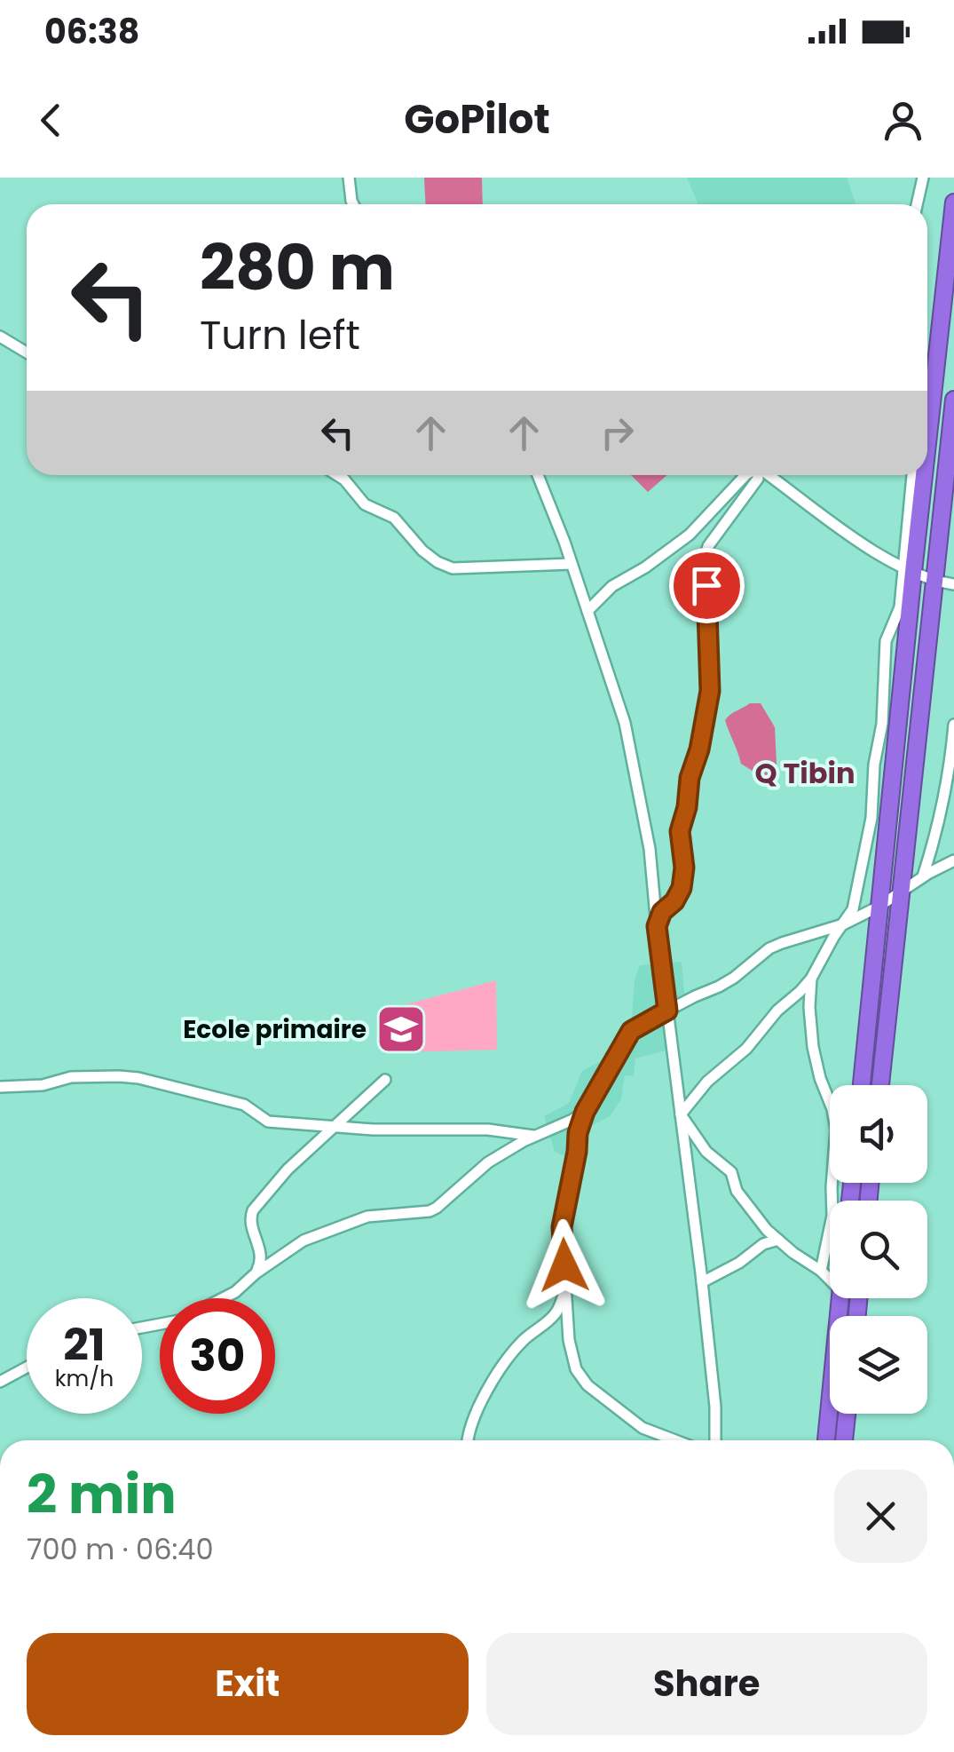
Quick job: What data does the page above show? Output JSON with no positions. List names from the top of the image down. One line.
{"districts":["Q Tibin"],"places":{"school or university":["Ecole primaire"]},"page":{"status":"06:38","header":"GoPilot","turn":["280 m","Turn left"],"speed":"21 km/h","limit":"30","heading":["2 min","700 m · 06:40"],"buttons":["Exit","Share"]}}
